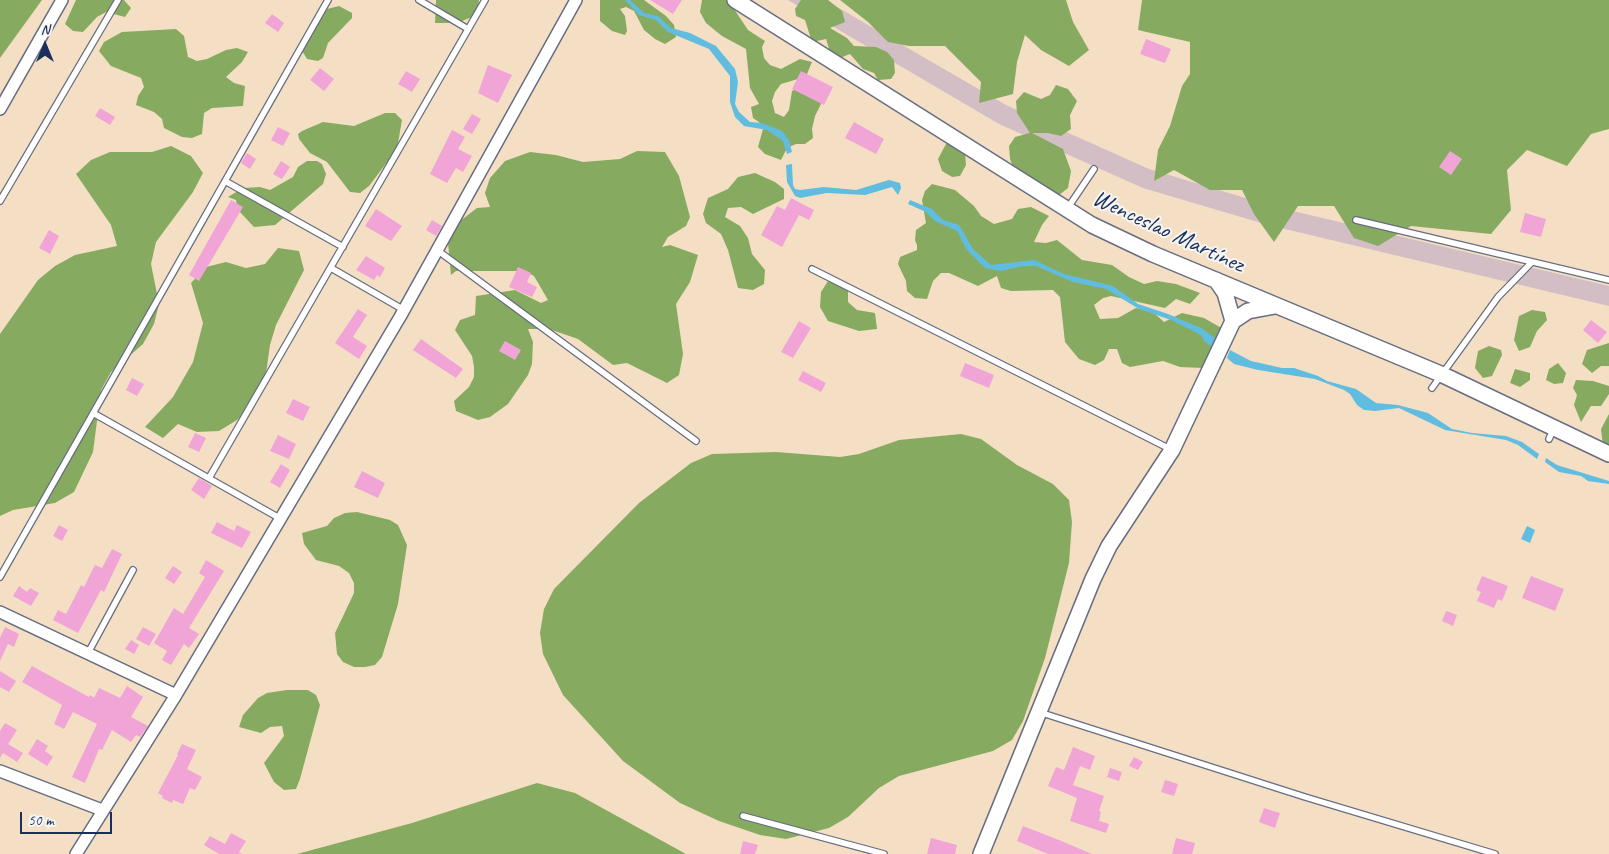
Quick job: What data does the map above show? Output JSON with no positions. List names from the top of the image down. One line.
{"streets":{"main road":["Wenceslao Martínez"]},"scale_bar":"50 m","north":"top"}
